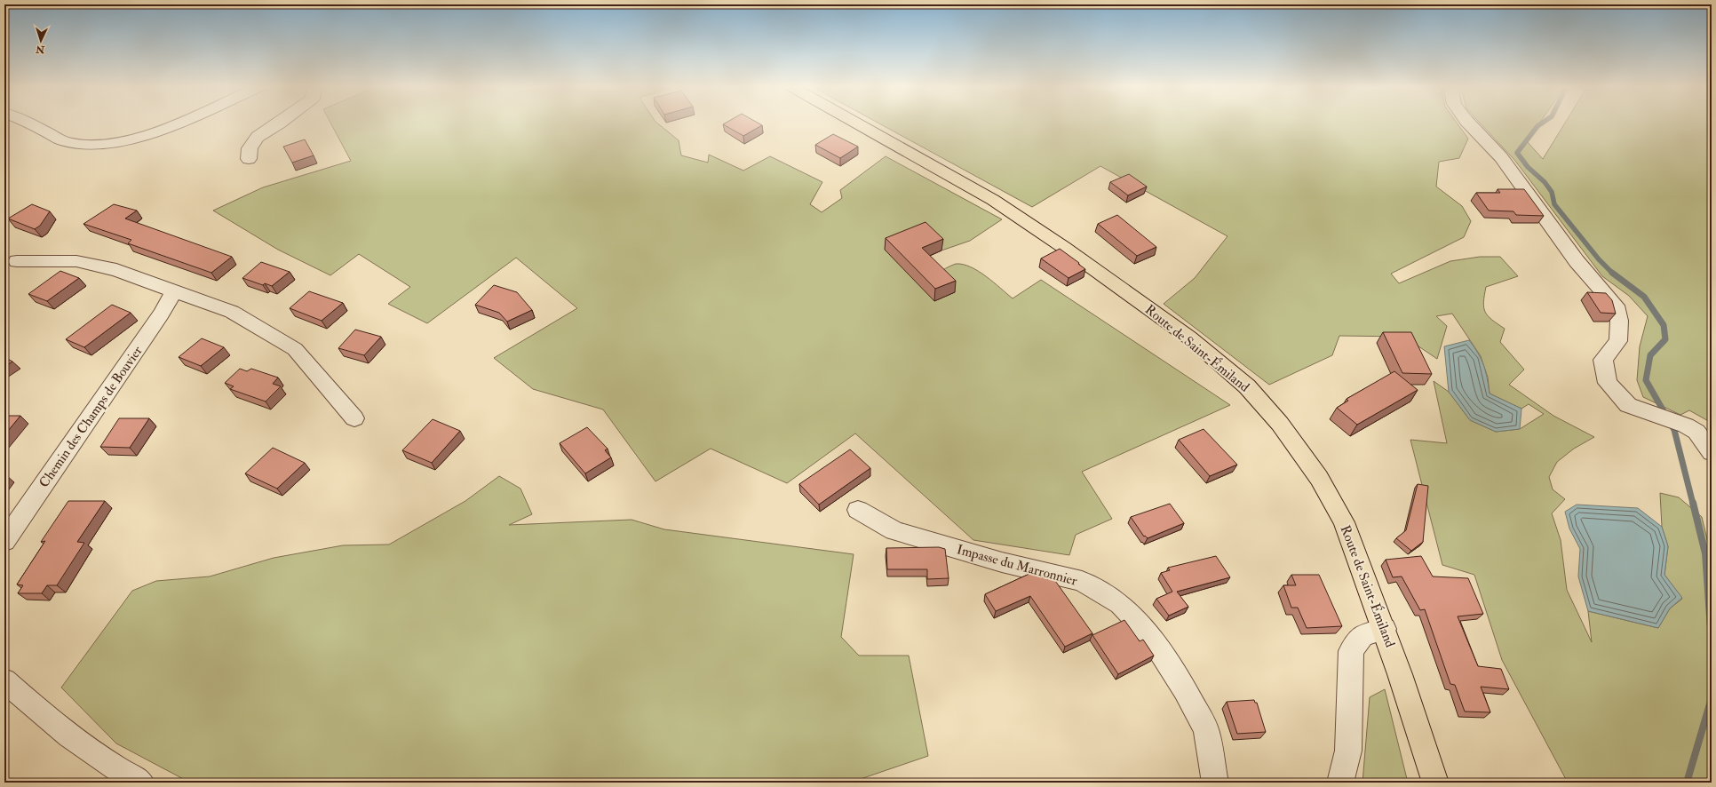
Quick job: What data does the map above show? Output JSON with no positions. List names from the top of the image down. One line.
{"streets":{"main road":["Route de Saint-Émiland"],"street":["Chemin des Champs de Bouvier","Impasse du Marronnier"]},"north":"bottom"}
